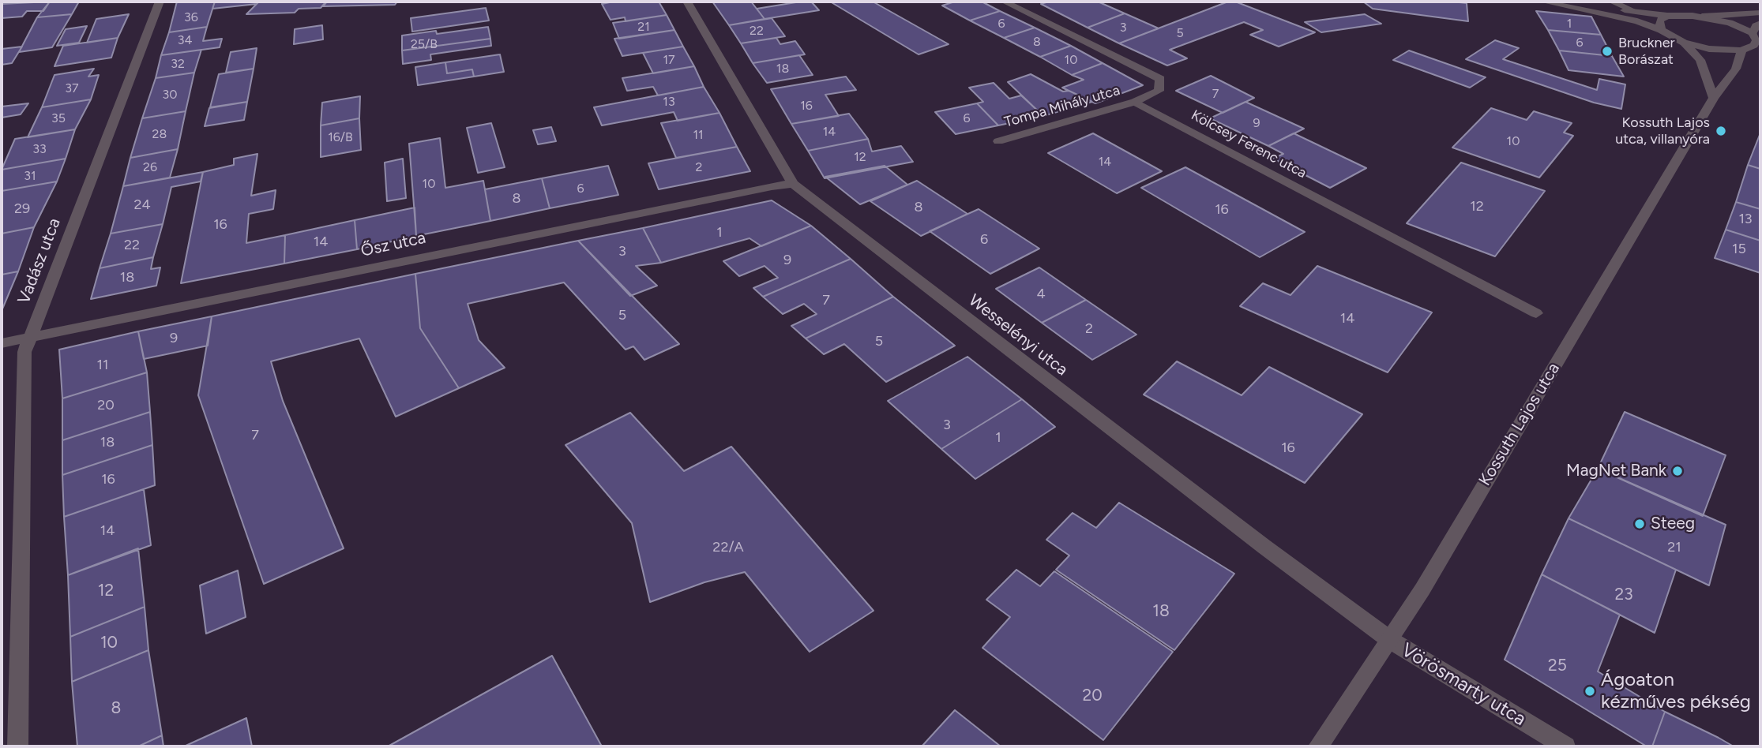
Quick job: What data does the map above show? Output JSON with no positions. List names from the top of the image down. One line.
{"streets":{"street":["Tompa Mihály utca","Kölcsey Ferenc utca","Ősz utca","Vadász utca","Wesselényi utca","Kossuth Lajos utca","Vörösmarty utca"]},"crossings":[["Tompa Mihály utca","Kölcsey Ferenc utca"],["Ősz utca","Vadász utca"],["Ősz utca","Wesselényi utca"],["Wesselényi utca","Kossuth Lajos utca"],["Wesselényi utca","Vörösmarty utca"],["Kossuth Lajos utca","Vörösmarty utca"]],"places":["Bruckner Borászat","Kossuth Lajos utca, villanyóra","MagNet Bank","Steeg","Ágoaton kézműves pékség"],"house_numbers":["36","6","1","21","3","22","5","34","8","6","25/B","17","10","32","18","37","7","30","13","16","35","6","9","14","28","11","16/B","10","33","12","14","26","2","31","10","6","8","24","12","8","29","16","13","16","1","6","14","22","15","3","9","18","4","7","5","14","2","9","5","11","20","3","7","1","18","16","16","14","22/A","21","12","23","18","10","25","20","8"]}
